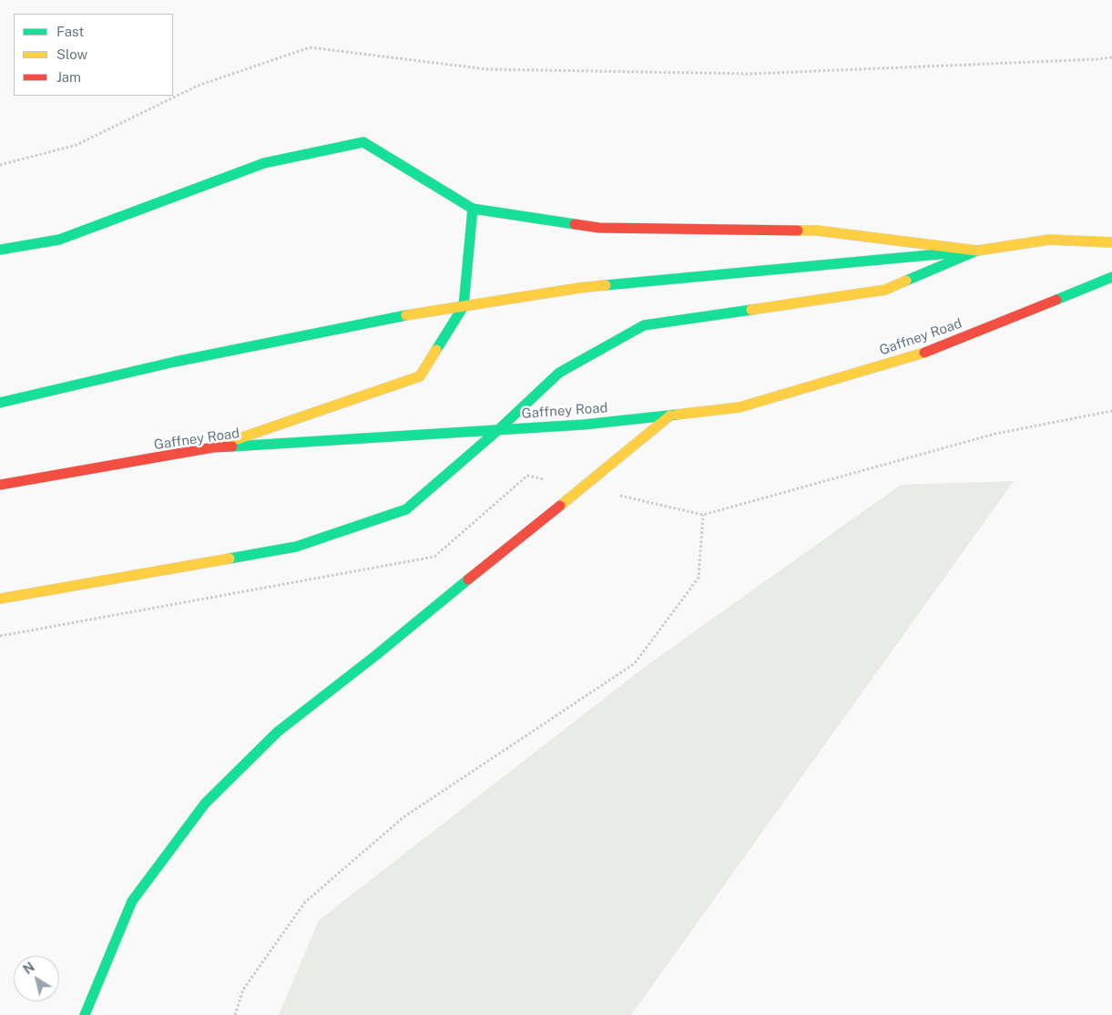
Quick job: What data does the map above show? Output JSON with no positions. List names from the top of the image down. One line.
{"streets":{"main road":["Gaffney Road"]},"legend":["Fast","Slow","Jam"],"north":"top left"}
